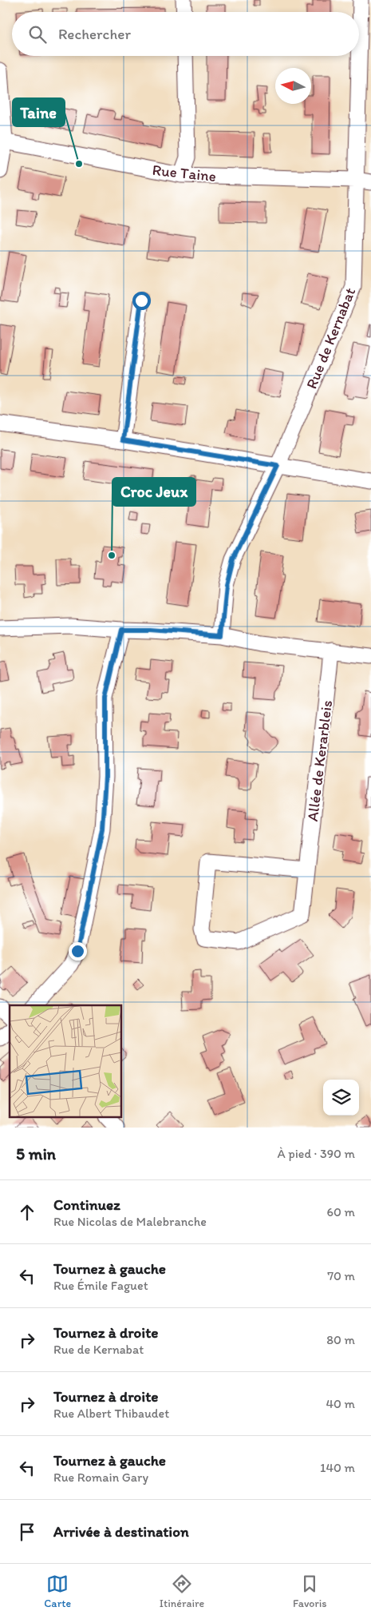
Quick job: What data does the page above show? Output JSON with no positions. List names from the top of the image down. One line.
{"streets":{"street":["Rue Taine","Rue de Kernabat","Allée de Kerarbleis"]},"crossings":[["Rue Taine","Rue de Kernabat"]],"places":["Taine","Croc Jeux"],"north":"left","page":{"search":"Rechercher","heading":["5 min","À pied · 390 m"],"list":[["Continuez","Rue Nicolas de Malebranche","60 m"],["Tournez à gauche","Rue Émile Faguet","70 m"],["Tournez à droite","Rue de Kernabat","80 m"],["Tournez à droite","Rue Albert Thibaudet","40 m"],["Tournez à gauche","Rue Romain Gary","140 m"],"Arrivée à destination"],"nav":["Carte","Itinéraire","Favoris"]}}
